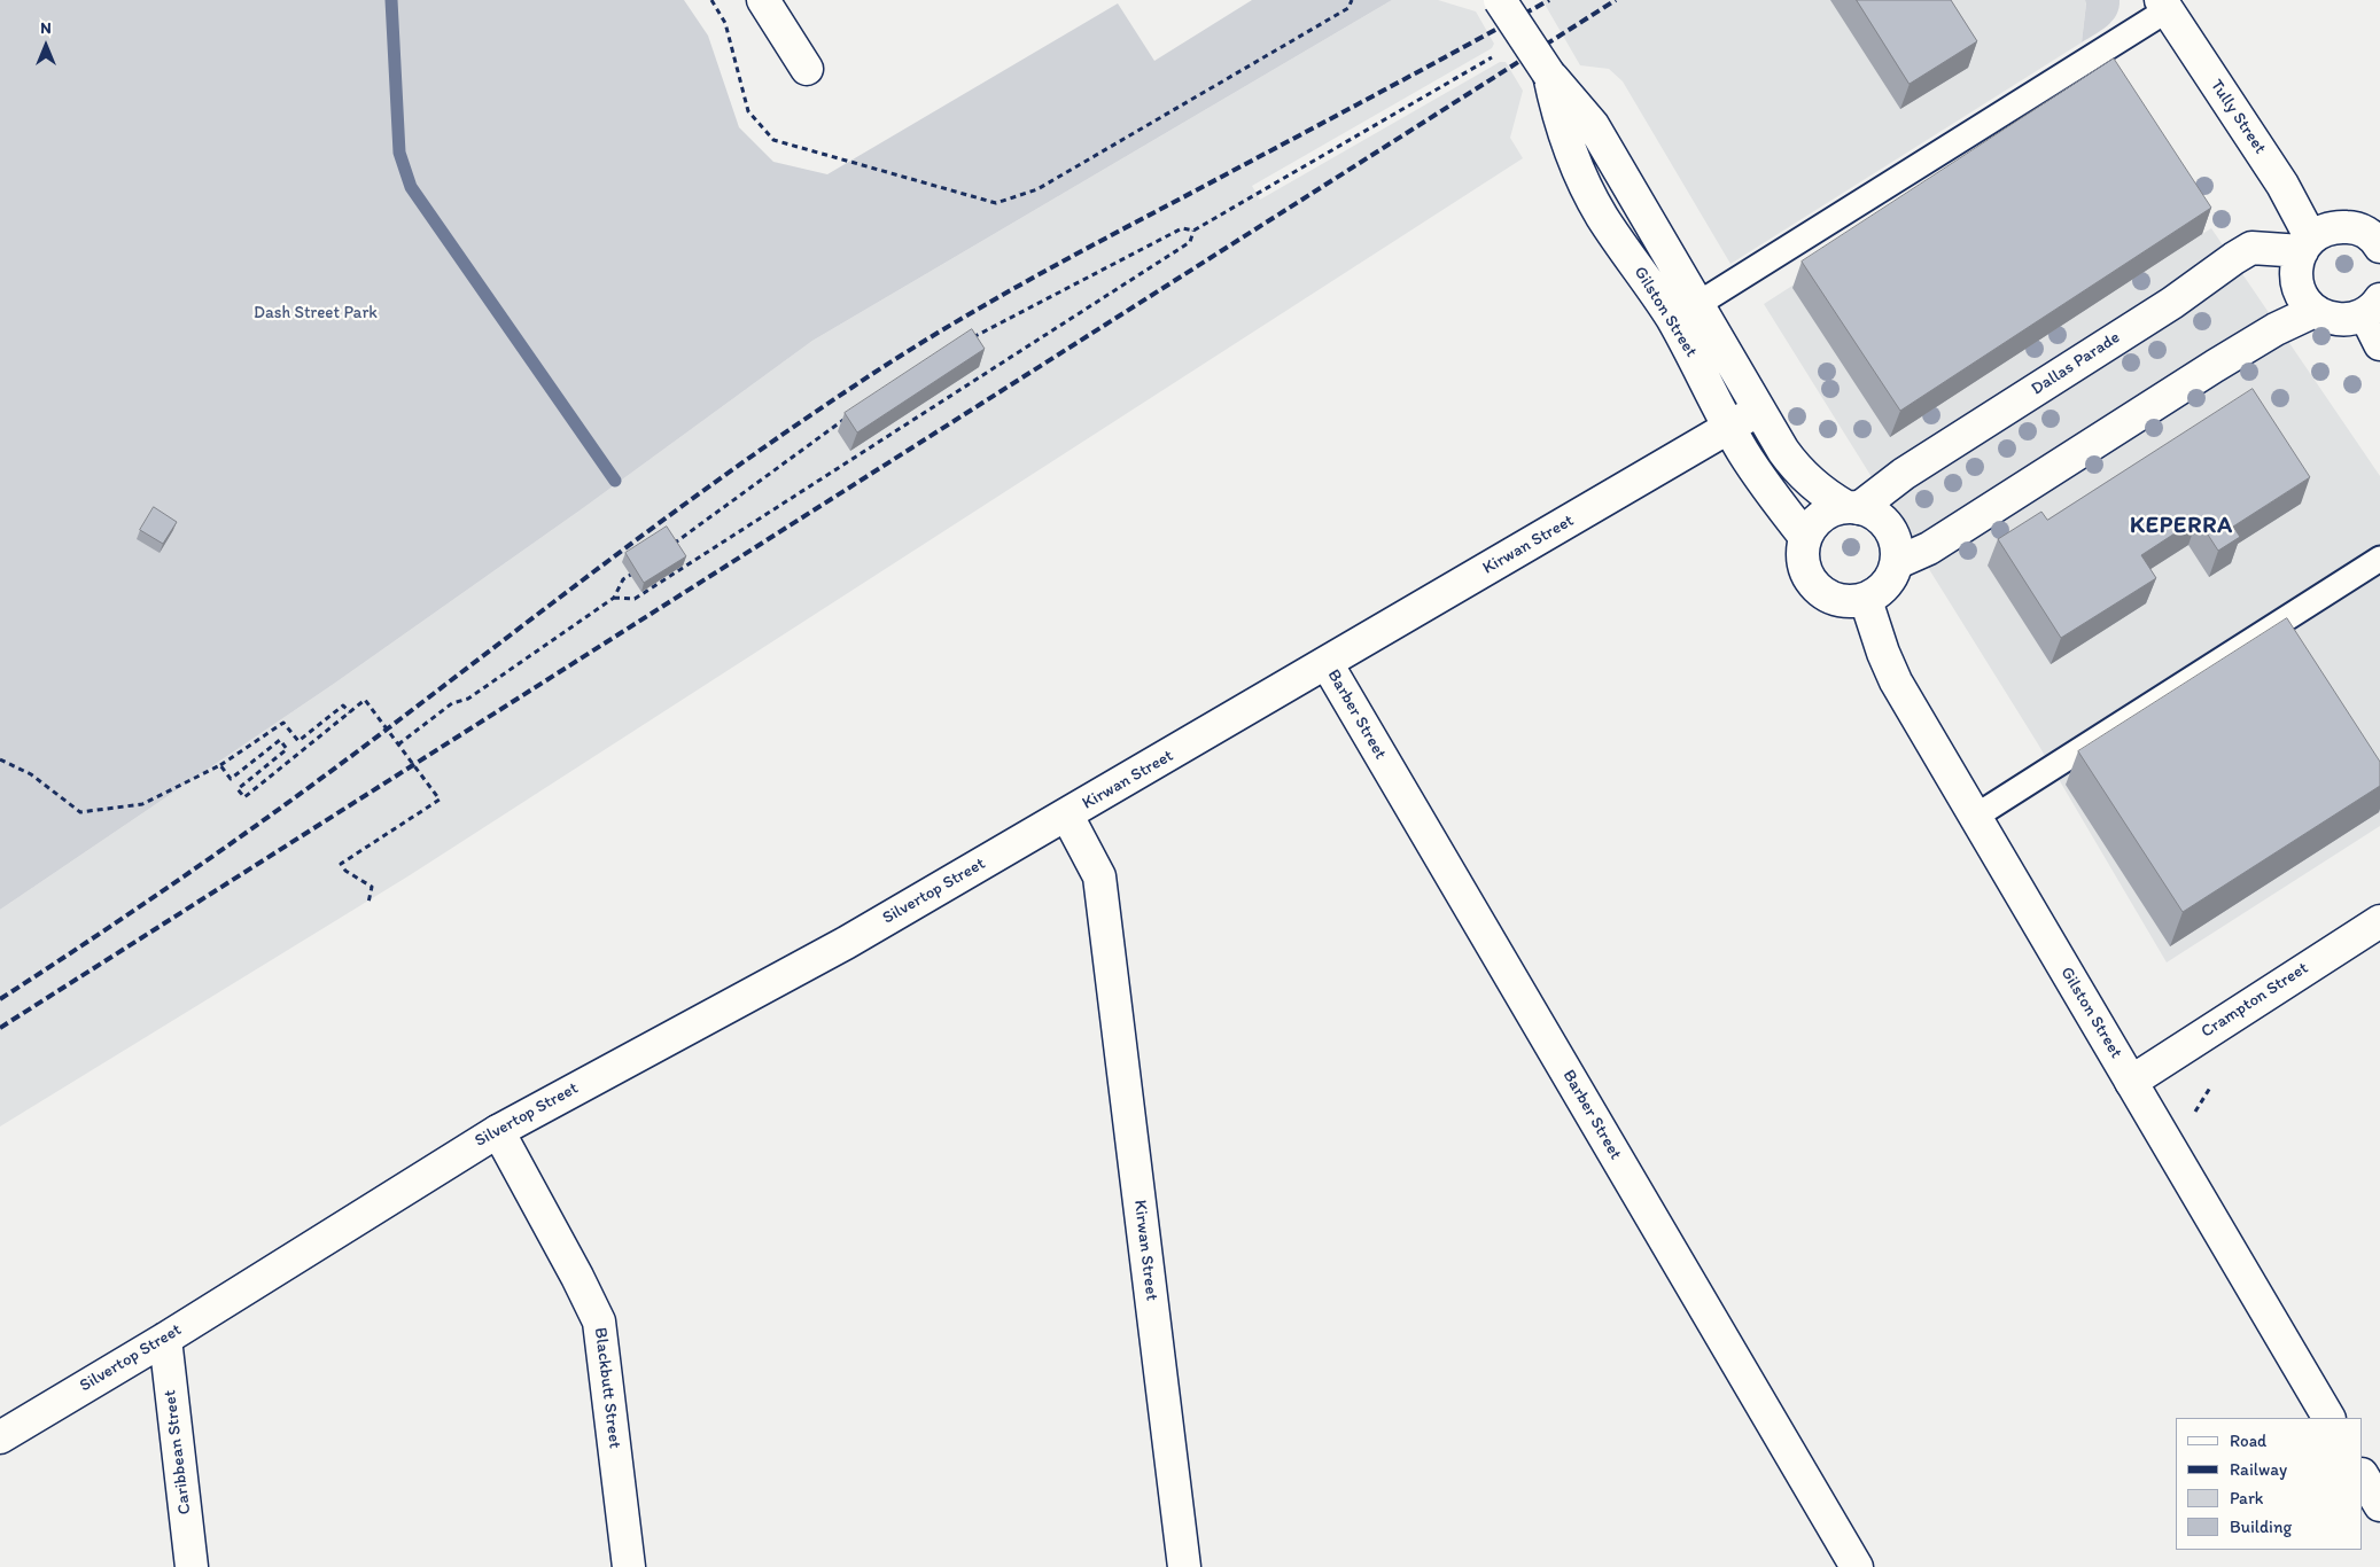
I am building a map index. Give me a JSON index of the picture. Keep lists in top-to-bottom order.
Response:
{
  "streets": {
    "street": [
      "Tully Street",
      "Gilston Street",
      "Dallas Parade",
      "Kirwan Street",
      "Barber Street",
      "Silvertop Street",
      "Crampton Street",
      "Blackbutt Street",
      "Caribbean Street"
    ]
  },
  "crossings": [
    ["Tully Street", "Dallas Parade"],
    ["Gilston Street", "Dallas Parade"],
    ["Gilston Street", "Kirwan Street"],
    ["Gilston Street", "Crampton Street"],
    ["Kirwan Street", "Barber Street"],
    ["Kirwan Street", "Silvertop Street"],
    ["Silvertop Street", "Blackbutt Street"],
    ["Silvertop Street", "Caribbean Street"]
  ],
  "districts": ["KEPERRA"],
  "parks": ["Dash Street Park"],
  "legend": [
    "Road",
    "Railway",
    "Park",
    "Building"
  ],
  "north": "top"
}
